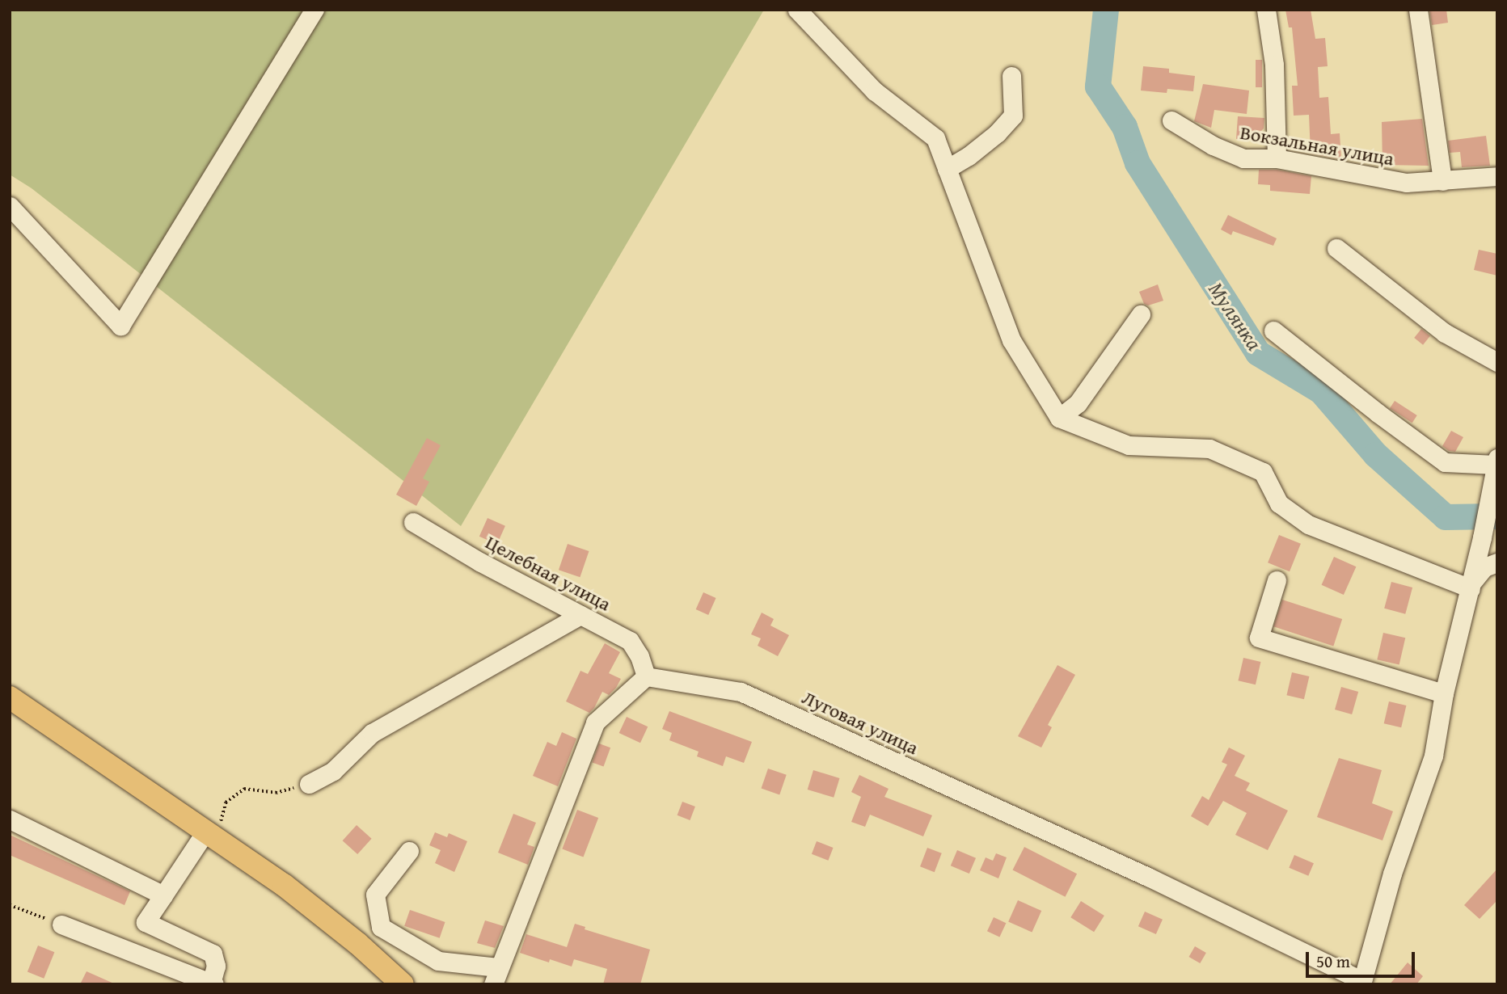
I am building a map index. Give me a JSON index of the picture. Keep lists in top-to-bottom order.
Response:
{
  "streets": {
    "street": ["Вокзальная улица", "Целебная улица", "Луговая улица"]
  },
  "crossings": [
    ["Целебная улица", "Луговая улица"]
  ],
  "water": ["Мулянка"],
  "scale_bar": "50 m"
}
